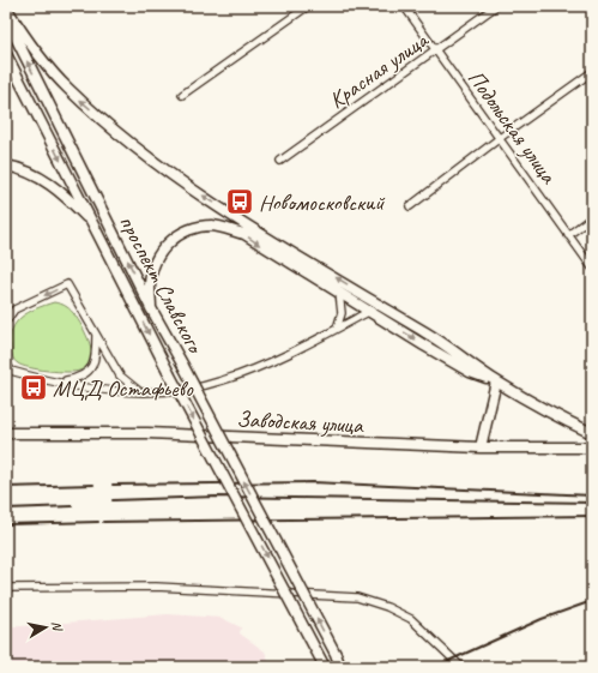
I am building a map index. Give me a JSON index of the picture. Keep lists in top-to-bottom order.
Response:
{
  "streets": {
    "street": [
      "Красная улица",
      "Подольская улица",
      "проспект Славского",
      "Заводская улица"
    ]
  },
  "crossings": [
    ["Красная улица", "Подольская улица"]
  ],
  "places": {
    "bus stop": ["Новомосковский", "МЦД Остафьево"]
  },
  "north": "right"
}
